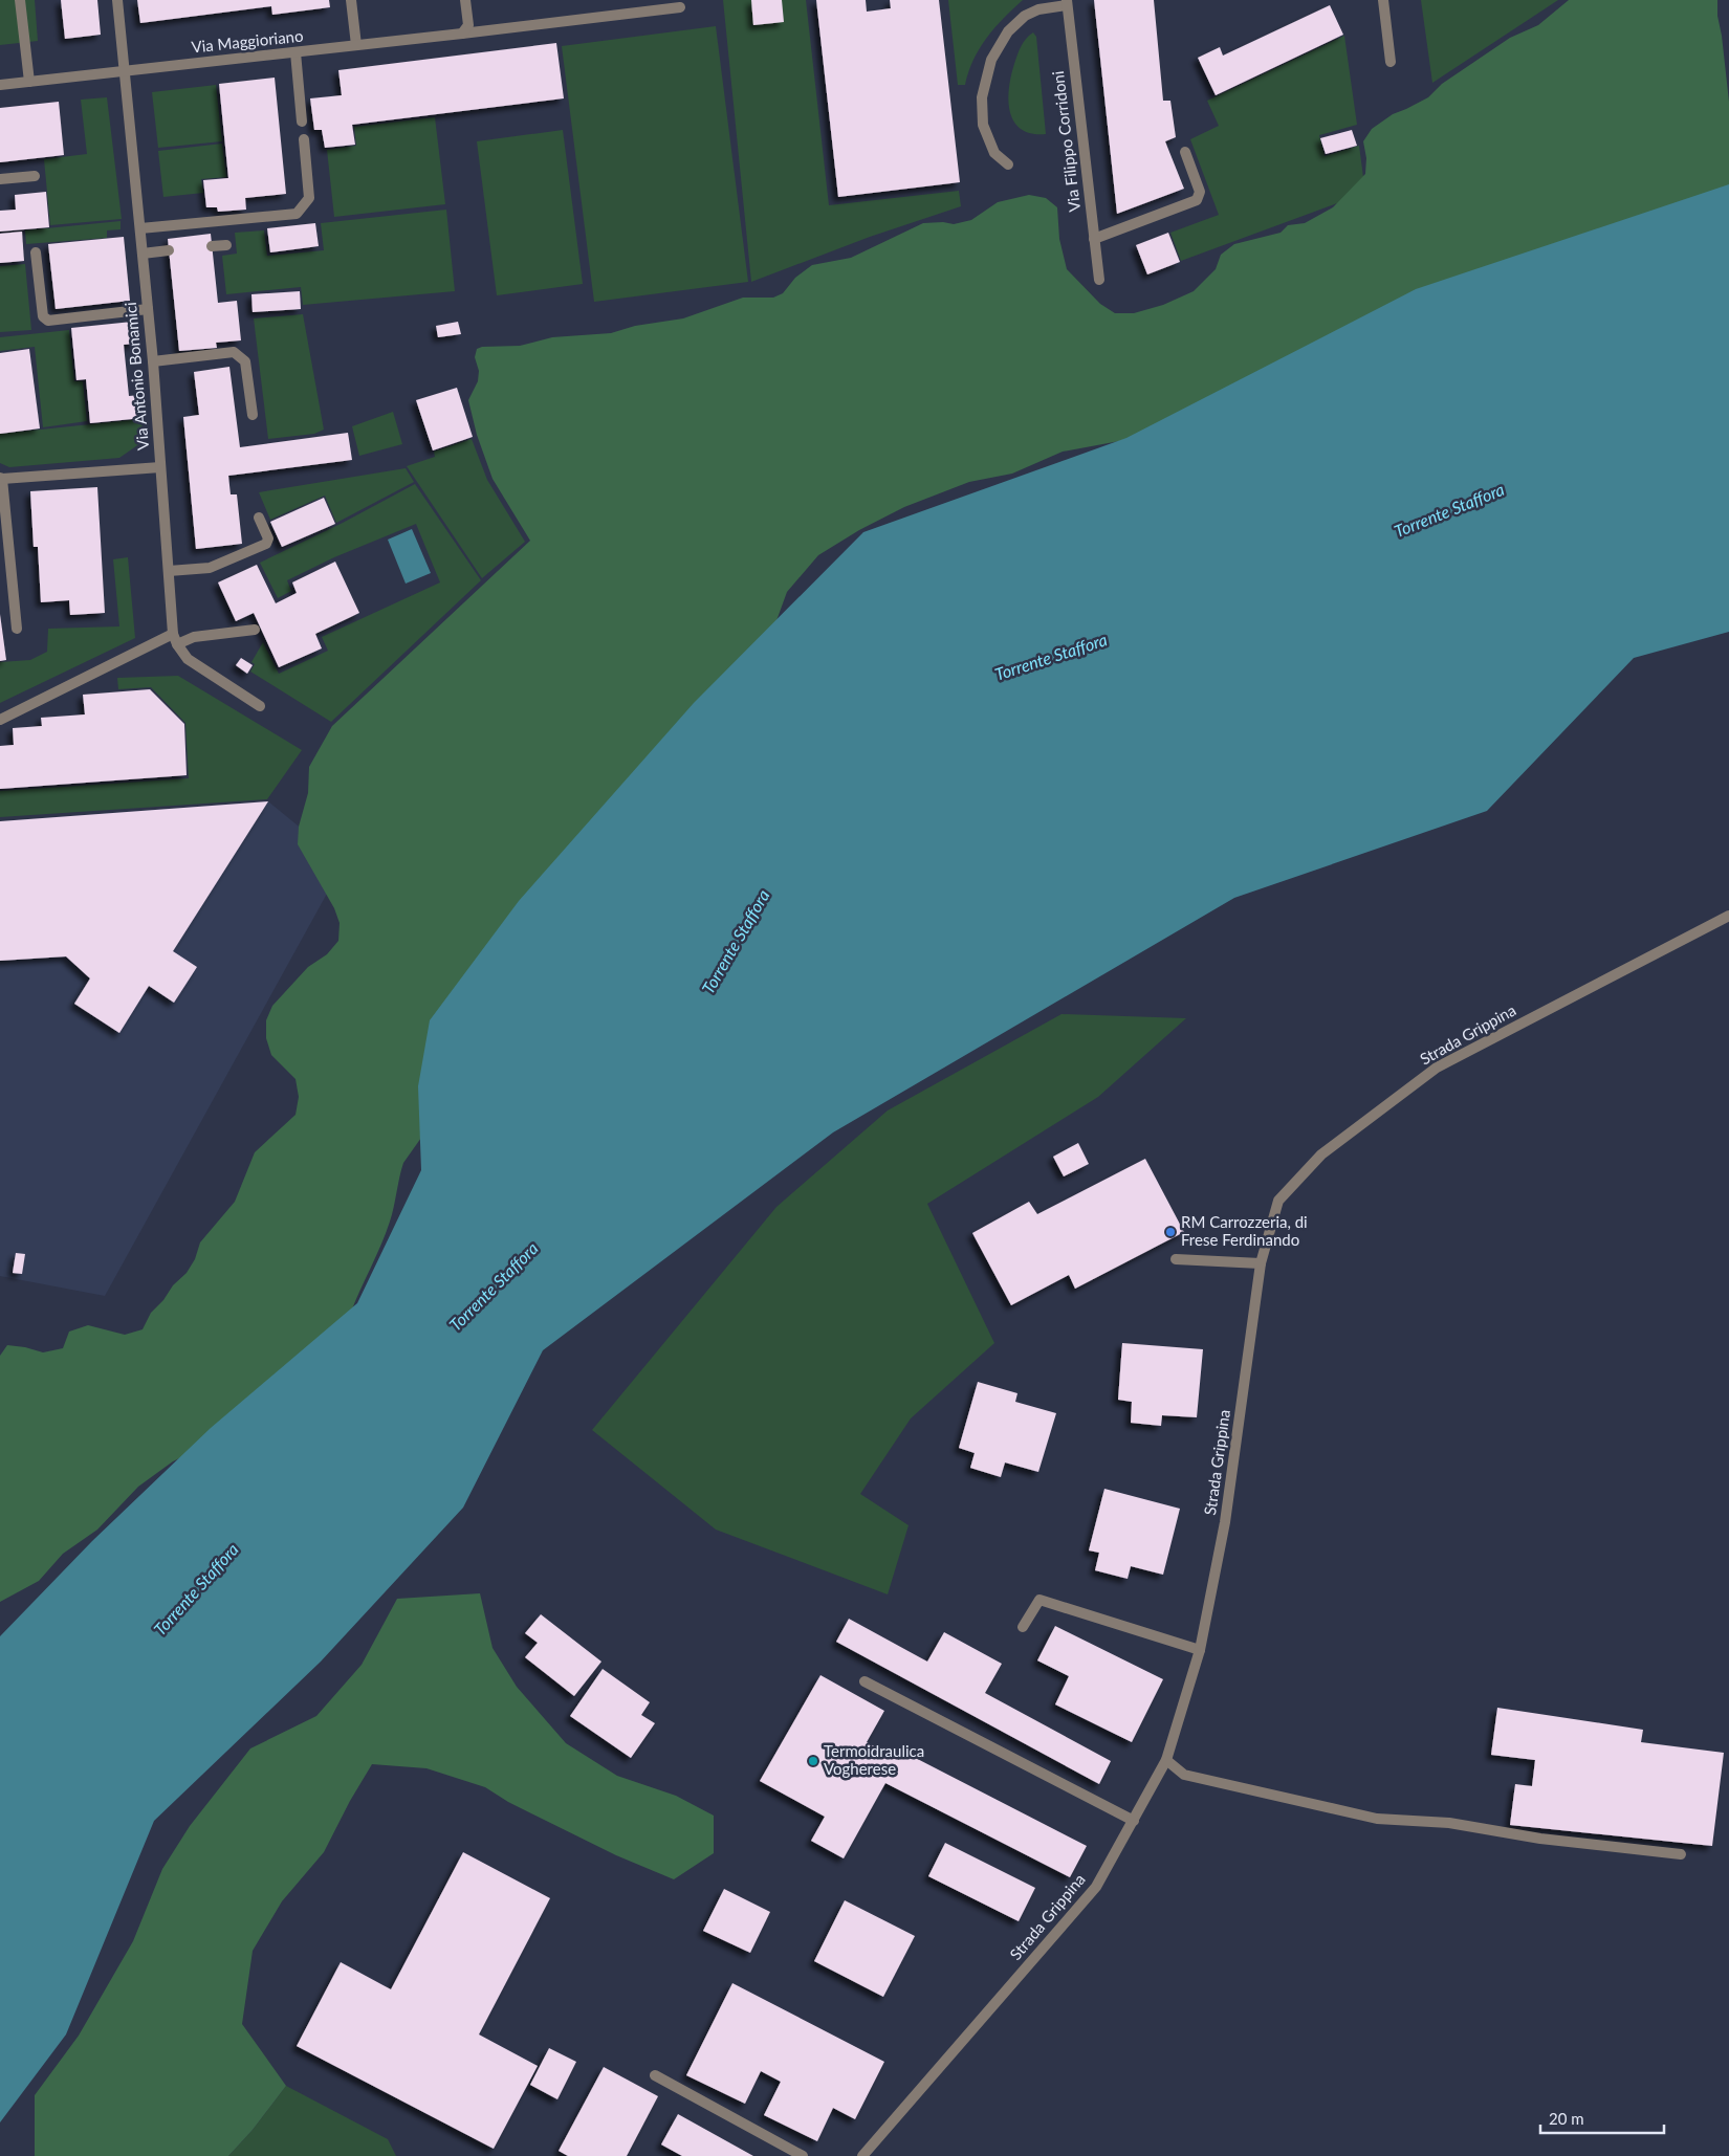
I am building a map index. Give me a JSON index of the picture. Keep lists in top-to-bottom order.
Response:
{
  "streets": {
    "street": [
      "Via Maggioriano",
      "Via Filippo Corridoni",
      "Via Antonio Bonamici",
      "Strada Grippina"
    ]
  },
  "crossings": [
    ["Via Maggioriano", "Via Antonio Bonamici"]
  ],
  "water": ["Torrente Staffora"],
  "places": ["RM Carrozzeria, di Frese Ferdinando", "Termoidraulica Vogherese"],
  "scale_bar": "20 m"
}
